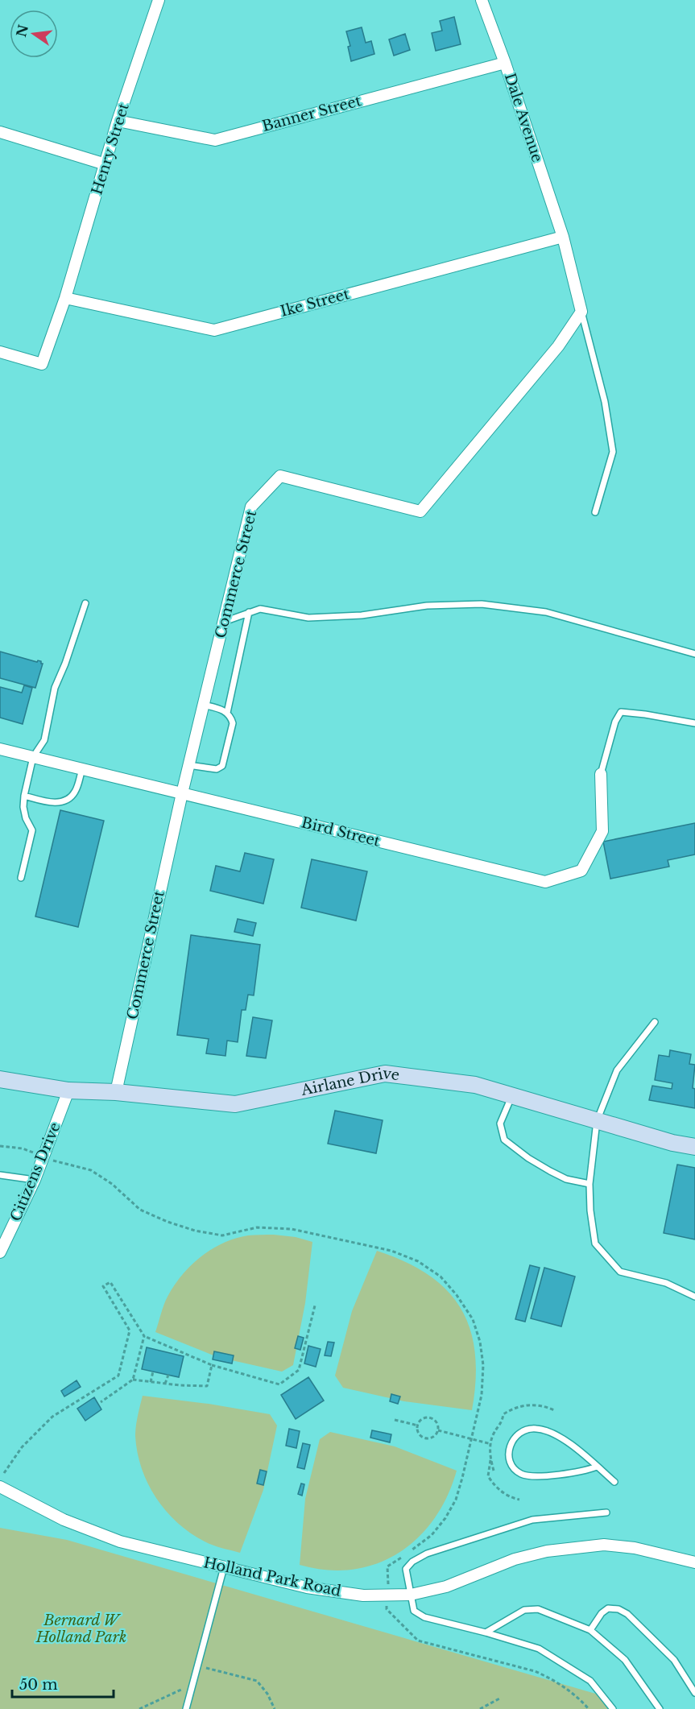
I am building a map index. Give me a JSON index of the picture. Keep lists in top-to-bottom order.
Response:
{
  "streets": {
    "street": [
      "Banner Street",
      "Dale Avenue",
      "Henry Street",
      "Ike Street",
      "Commerce Street",
      "Bird Street",
      "Airlane Drive",
      "Citizens Drive",
      "Holland Park Road"
    ]
  },
  "crossings": [
    ["Banner Street", "Dale Avenue"],
    ["Banner Street", "Henry Street"],
    ["Dale Avenue", "Ike Street"],
    ["Henry Street", "Ike Street"],
    ["Commerce Street", "Bird Street"],
    ["Commerce Street", "Airlane Drive"],
    ["Airlane Drive", "Citizens Drive"]
  ],
  "parks": ["Bernard W Holland Park"],
  "scale_bar": "50 m",
  "north": "left"
}
